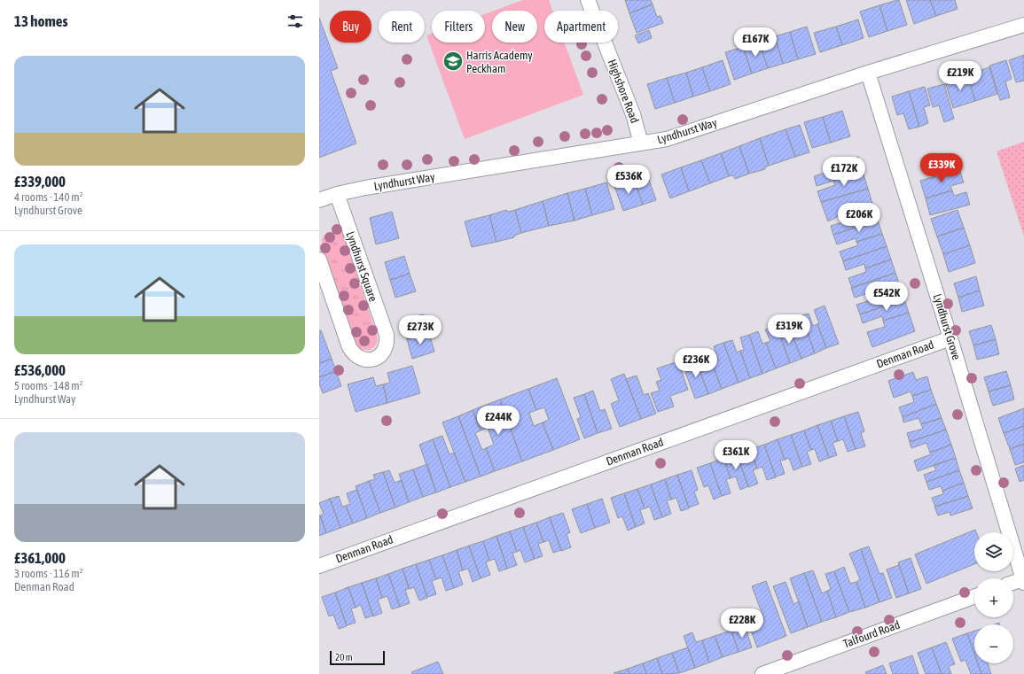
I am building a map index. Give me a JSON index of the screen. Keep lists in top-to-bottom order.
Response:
{
  "streets": {
    "street": [
      "Highshore Road",
      "Lyndhurst Way",
      "Lyndhurst Square",
      "Lyndhurst Grove",
      "Denman Road",
      "Talfourd Road"
    ]
  },
  "crossings": [
    ["Highshore Road", "Lyndhurst Way"],
    ["Lyndhurst Way", "Lyndhurst Square"],
    ["Lyndhurst Way", "Lyndhurst Grove"],
    ["Lyndhurst Grove", "Denman Road"]
  ],
  "places": {
    "school or university": ["Harris Academy Peckham"]
  },
  "scale_bar": "20 m",
  "page": {
    "heading": "13 homes",
    "chip": [
      "Buy",
      "Rent",
      "Filters",
      "New",
      "Apartment"
    ],
    "price": [
      "£167K",
      "£219K",
      "£339K",
      "£172K",
      "£536K",
      "£206K",
      "£542K",
      "£319K",
      "£273K",
      "£236K",
      "£244K",
      "£361K",
      "£228K"
    ],
    "list": [
      {
        "name": "£339,000",
        "note": "4 rooms · 140 m² · Lyndhurst Grove"
      },
      {
        "name": "£536,000",
        "note": "5 rooms · 148 m² · Lyndhurst Way"
      },
      {
        "name": "£361,000",
        "note": "3 rooms · 116 m² · Denman Road"
      }
    ],
    "map_buttons": ["+", "−"],
    "scale": "20 m"
  }
}
